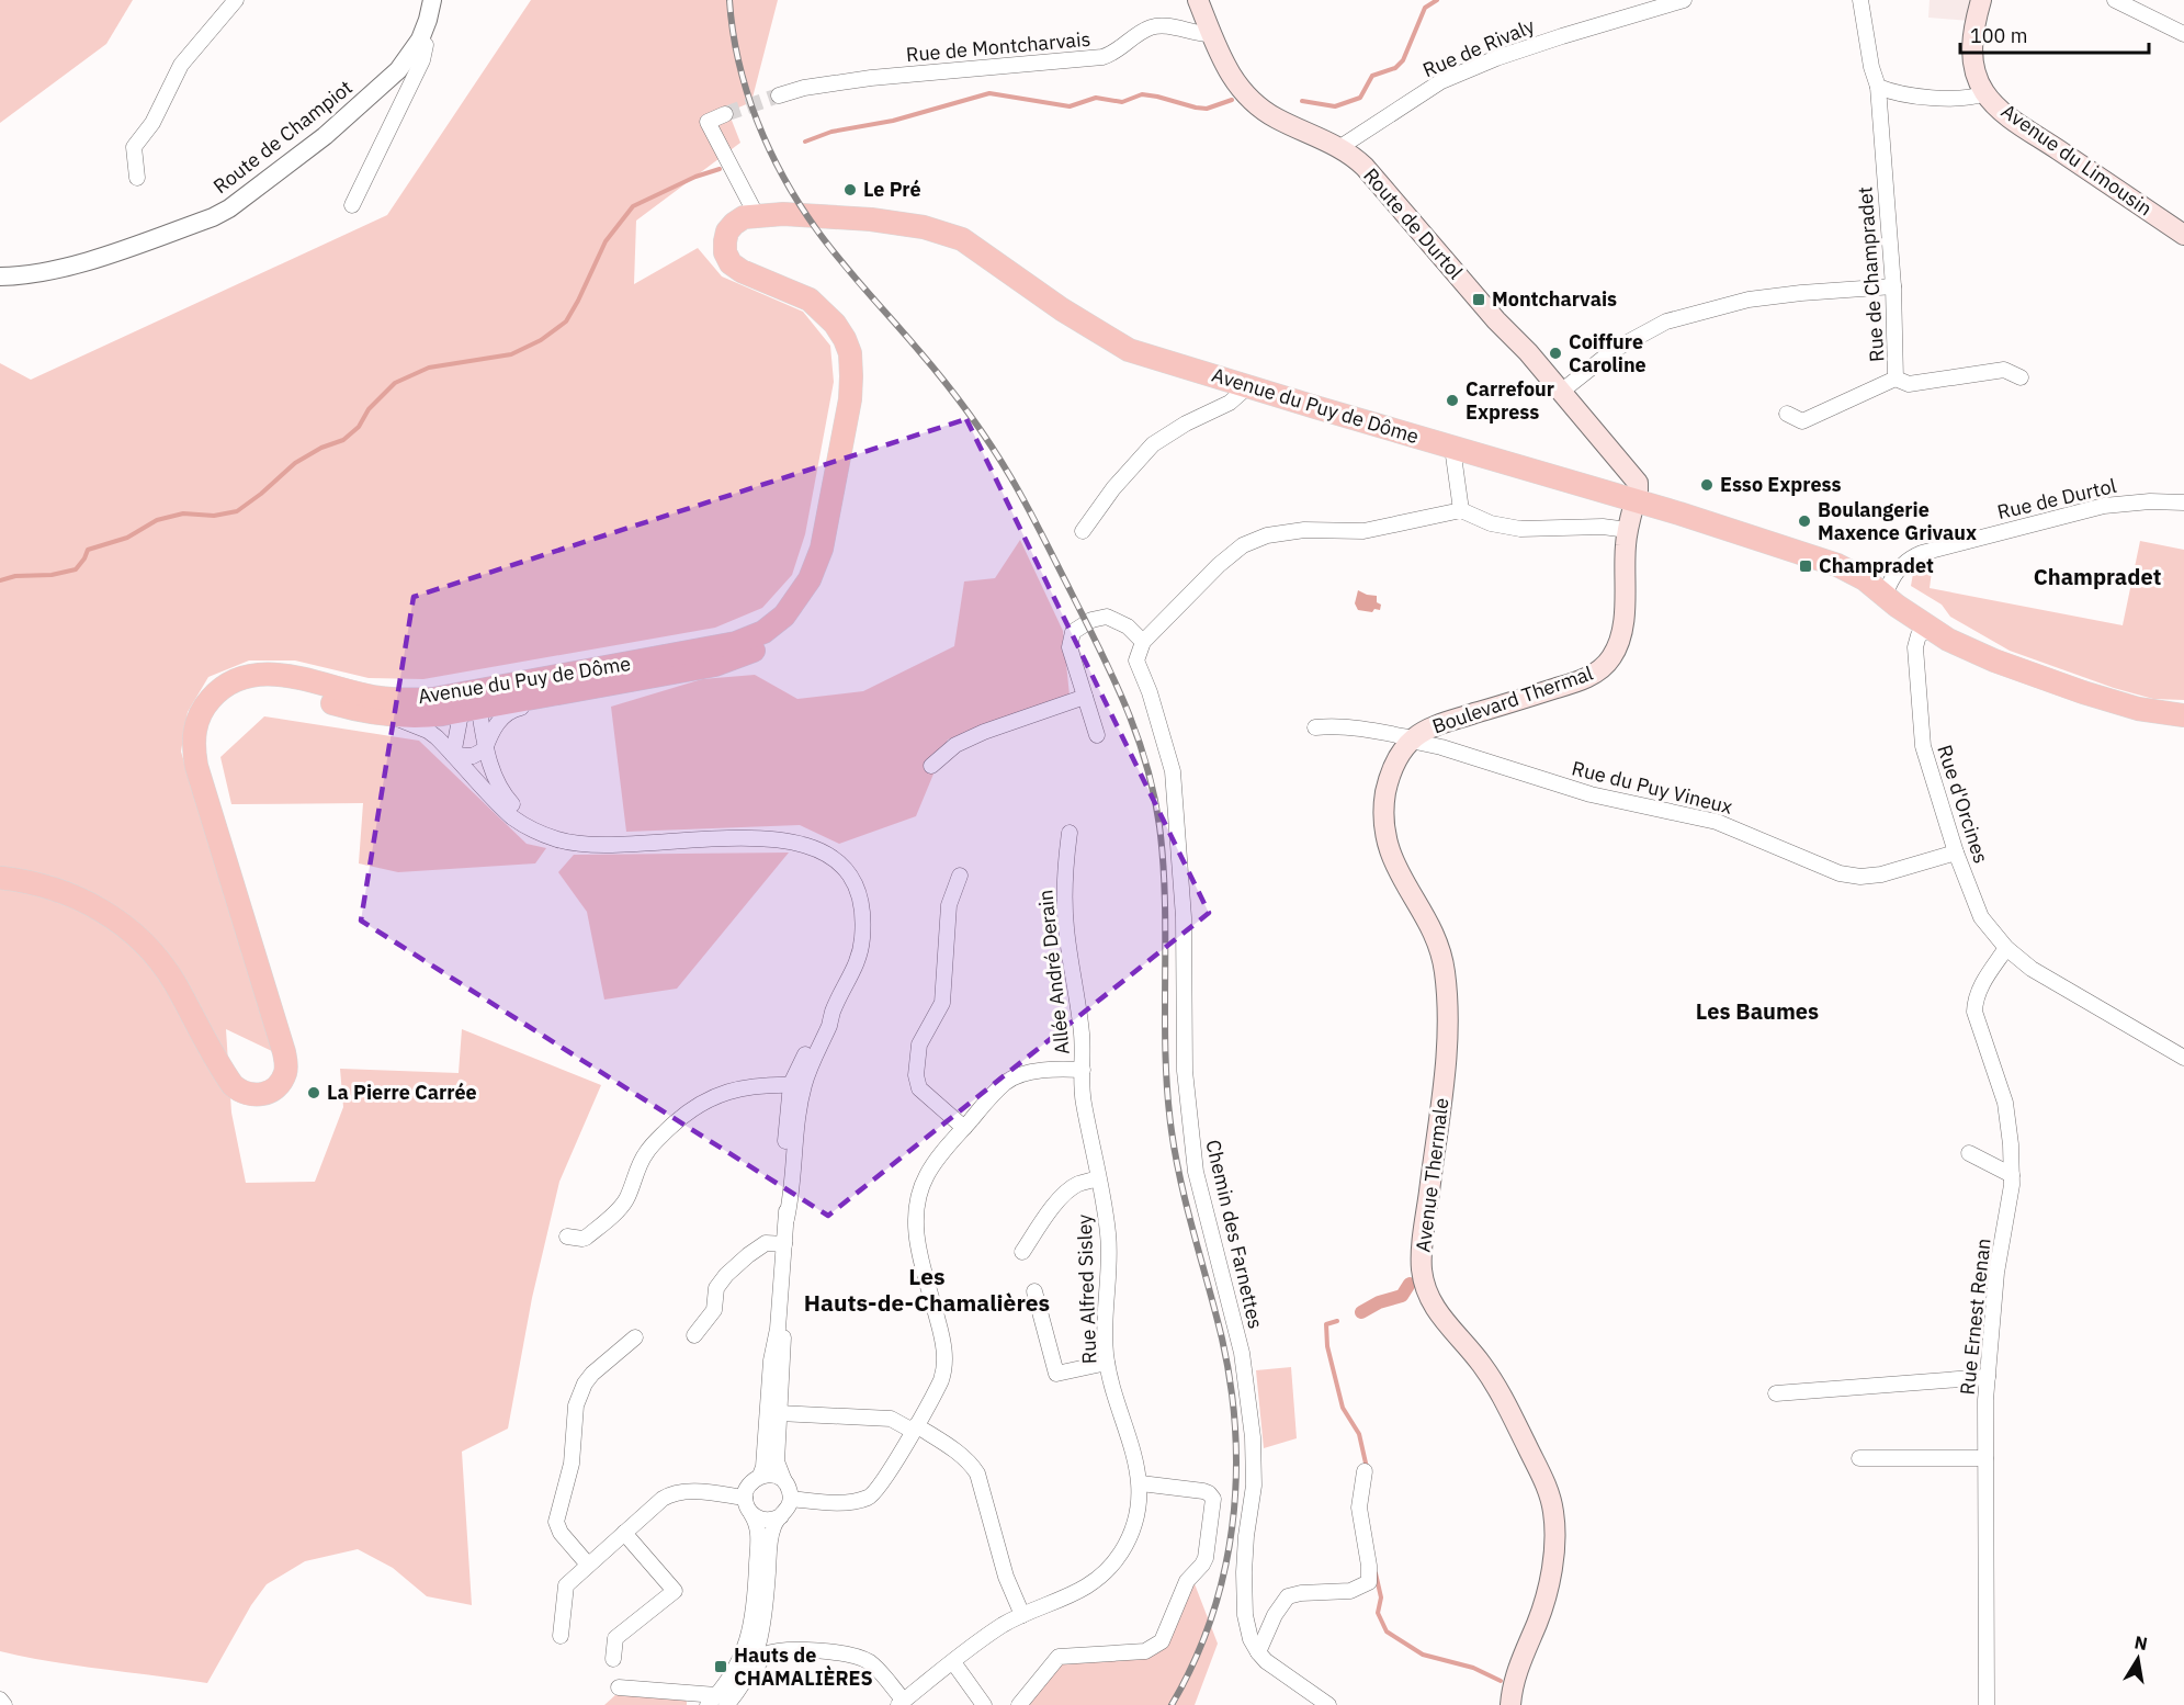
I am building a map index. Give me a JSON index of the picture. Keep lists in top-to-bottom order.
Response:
{
  "streets": {
    "main road": [
      "Avenue du Limousin",
      "Route de Durtol",
      "Avenue du Puy de Dôme",
      "Boulevard Thermal",
      "Avenue Thermale"
    ],
    "street": [
      "Rue de Montcharvais",
      "Rue de Rivaly",
      "Route de Champiot",
      "Rue de Champradet",
      "Rue de Durtol",
      "Rue du Puy Vineux",
      "Rue d'Orcines",
      "Allée André Derain",
      "Chemin des Farnettes",
      "Rue Alfred Sisley",
      "Rue Ernest Renan"
    ]
  },
  "crossings": [
    ["Rue de Montcharvais", "Route de Durtol"],
    ["Rue de Rivaly", "Route de Durtol"],
    ["Route de Durtol", "Avenue du Puy de Dôme"],
    ["Route de Durtol", "Boulevard Thermal"],
    ["Avenue du Puy de Dôme", "Rue de Durtol"],
    ["Avenue du Puy de Dôme", "Boulevard Thermal"],
    ["Avenue du Puy de Dôme", "Rue d'Orcines"],
    ["Boulevard Thermal", "Rue du Puy Vineux"],
    ["Boulevard Thermal", "Avenue Thermale"],
    ["Rue du Puy Vineux", "Rue d'Orcines"],
    ["Rue du Puy Vineux", "Avenue Thermale"],
    ["Rue d'Orcines", "Rue Ernest Renan"],
    ["Allée André Derain", "Rue Alfred Sisley"]
  ],
  "districts": ["Champradet", "Les Baumes", "Les Hauts-de-Chamalières"],
  "places": {
    "other": [
      "Le Pré",
      "Coiffure Caroline",
      "Carrefour Express",
      "Esso Express",
      "Boulangerie Maxence Grivaux",
      "La Pierre Carrée"
    ],
    "transit": ["Montcharvais", "Champradet", "Hauts de CHAMALIÈRES"]
  },
  "scale_bar": "100 m",
  "north": "top"
}
